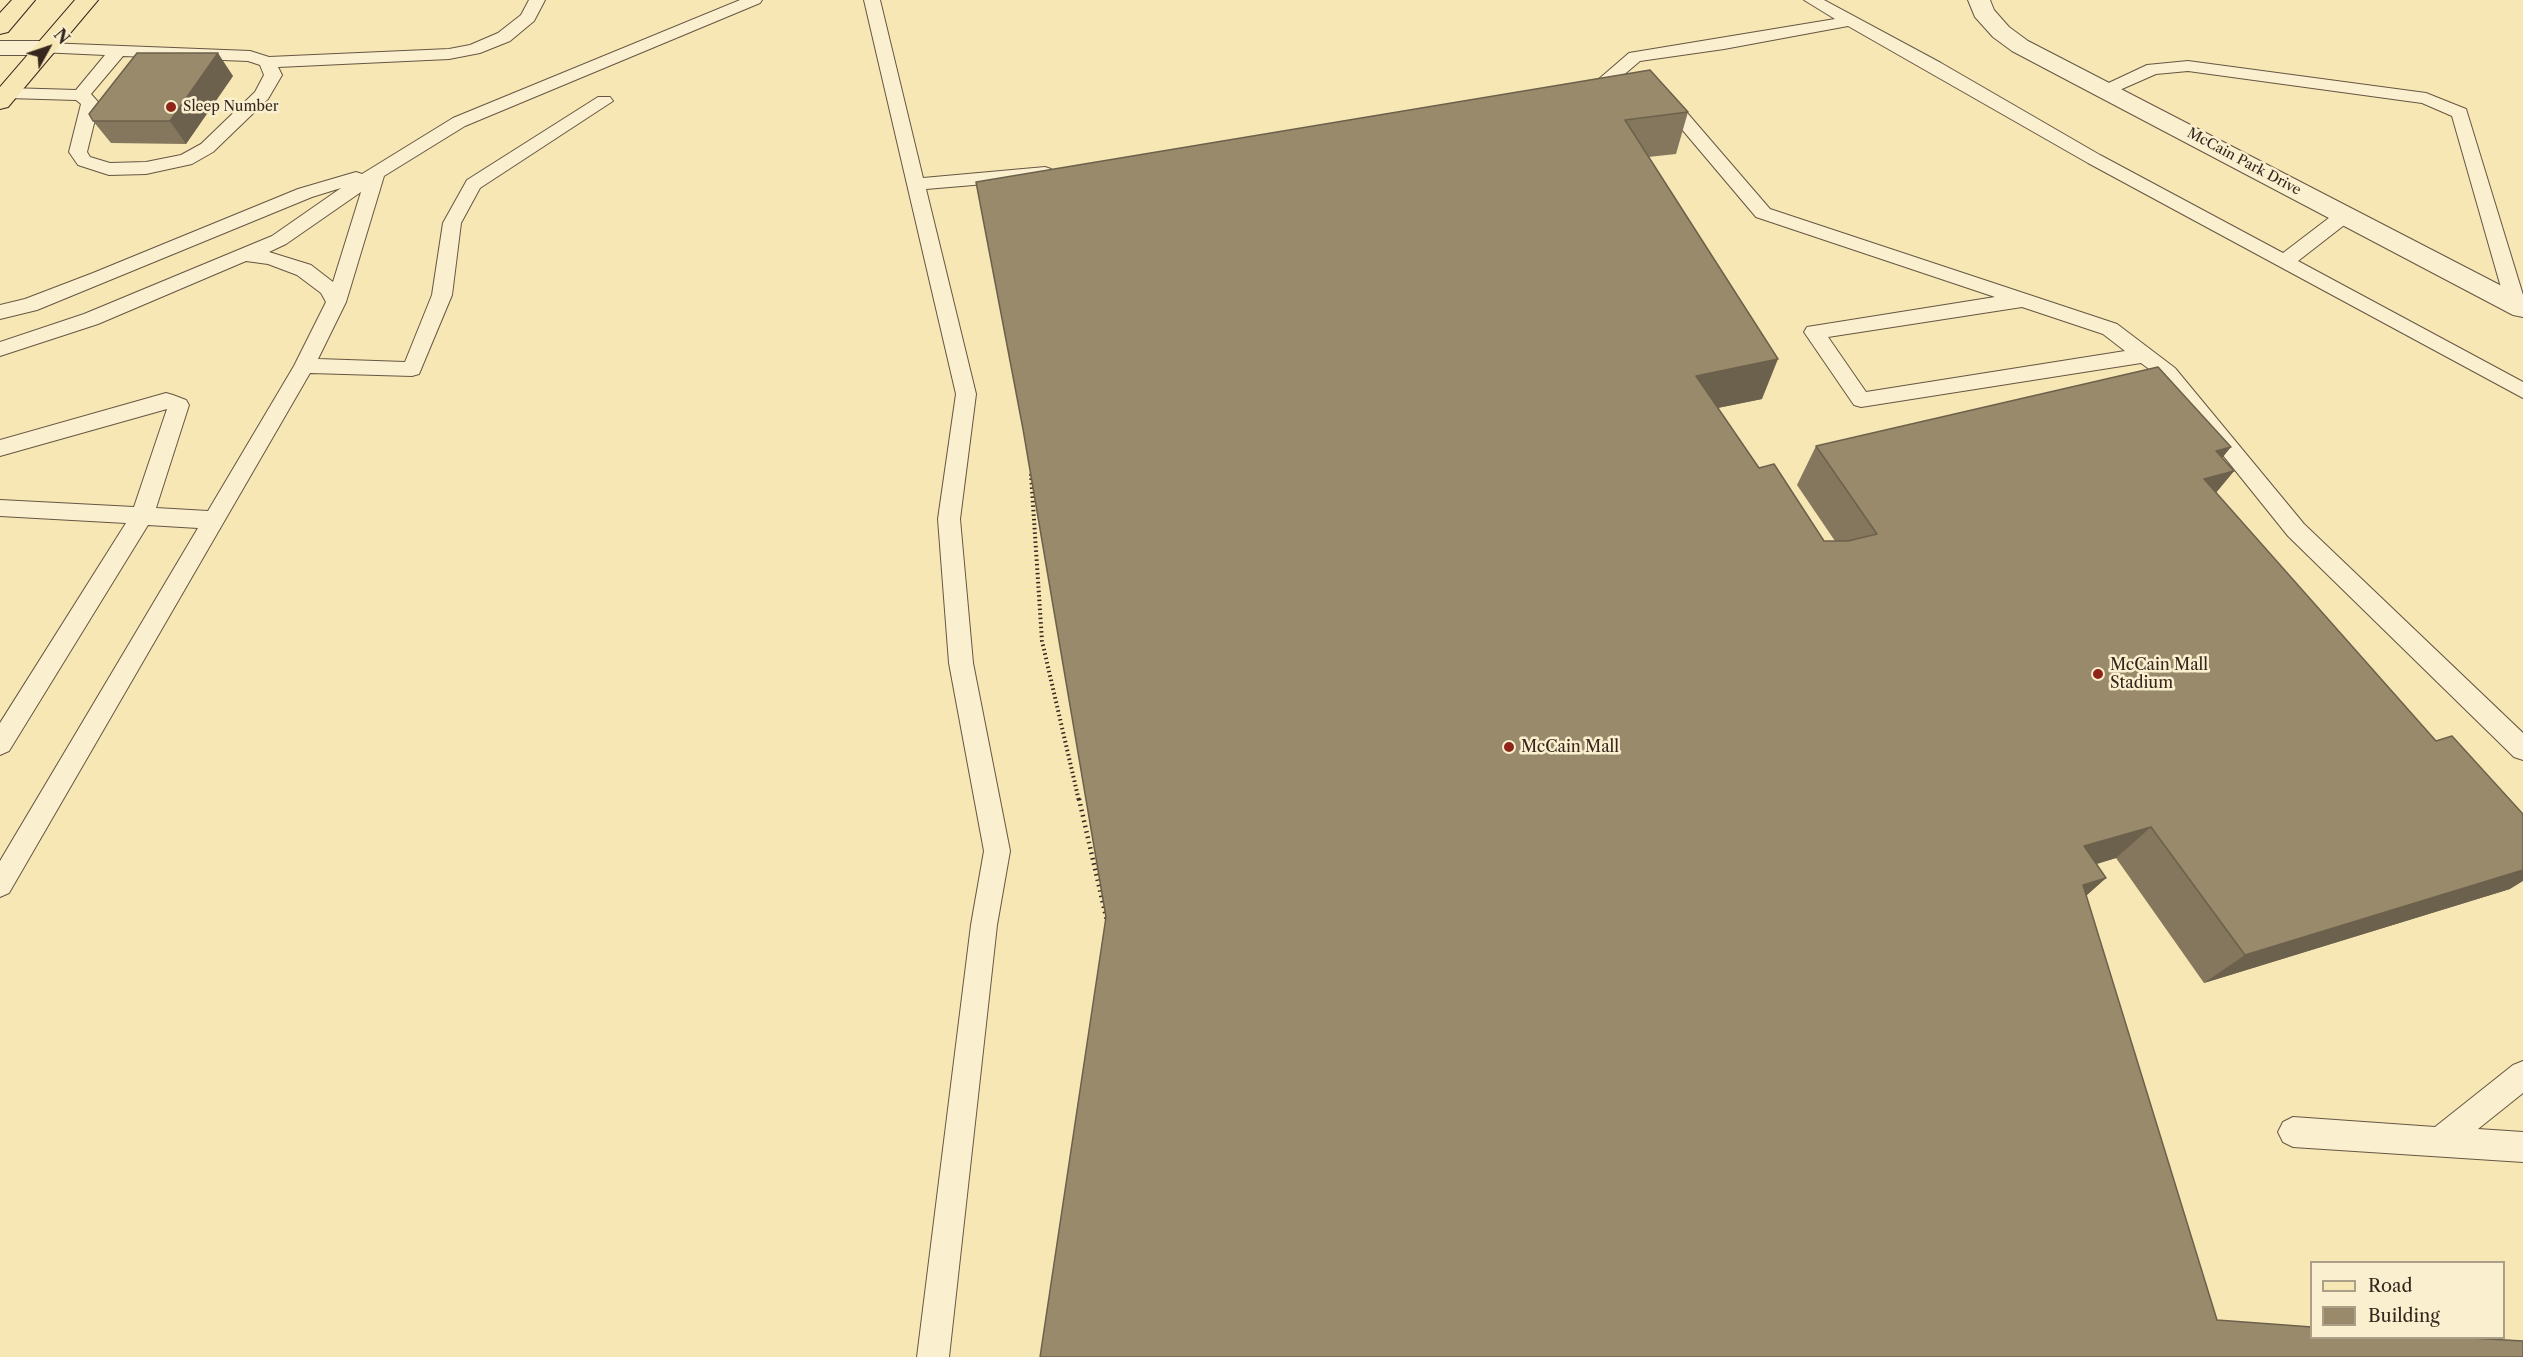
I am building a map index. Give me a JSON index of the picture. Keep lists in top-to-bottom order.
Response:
{
  "streets": {
    "street": ["McCain Park Drive"]
  },
  "places": ["Sleep Number", "McCain Mall Stadium", "McCain Mall"],
  "legend": ["Road", "Building"],
  "north": "top right"
}
